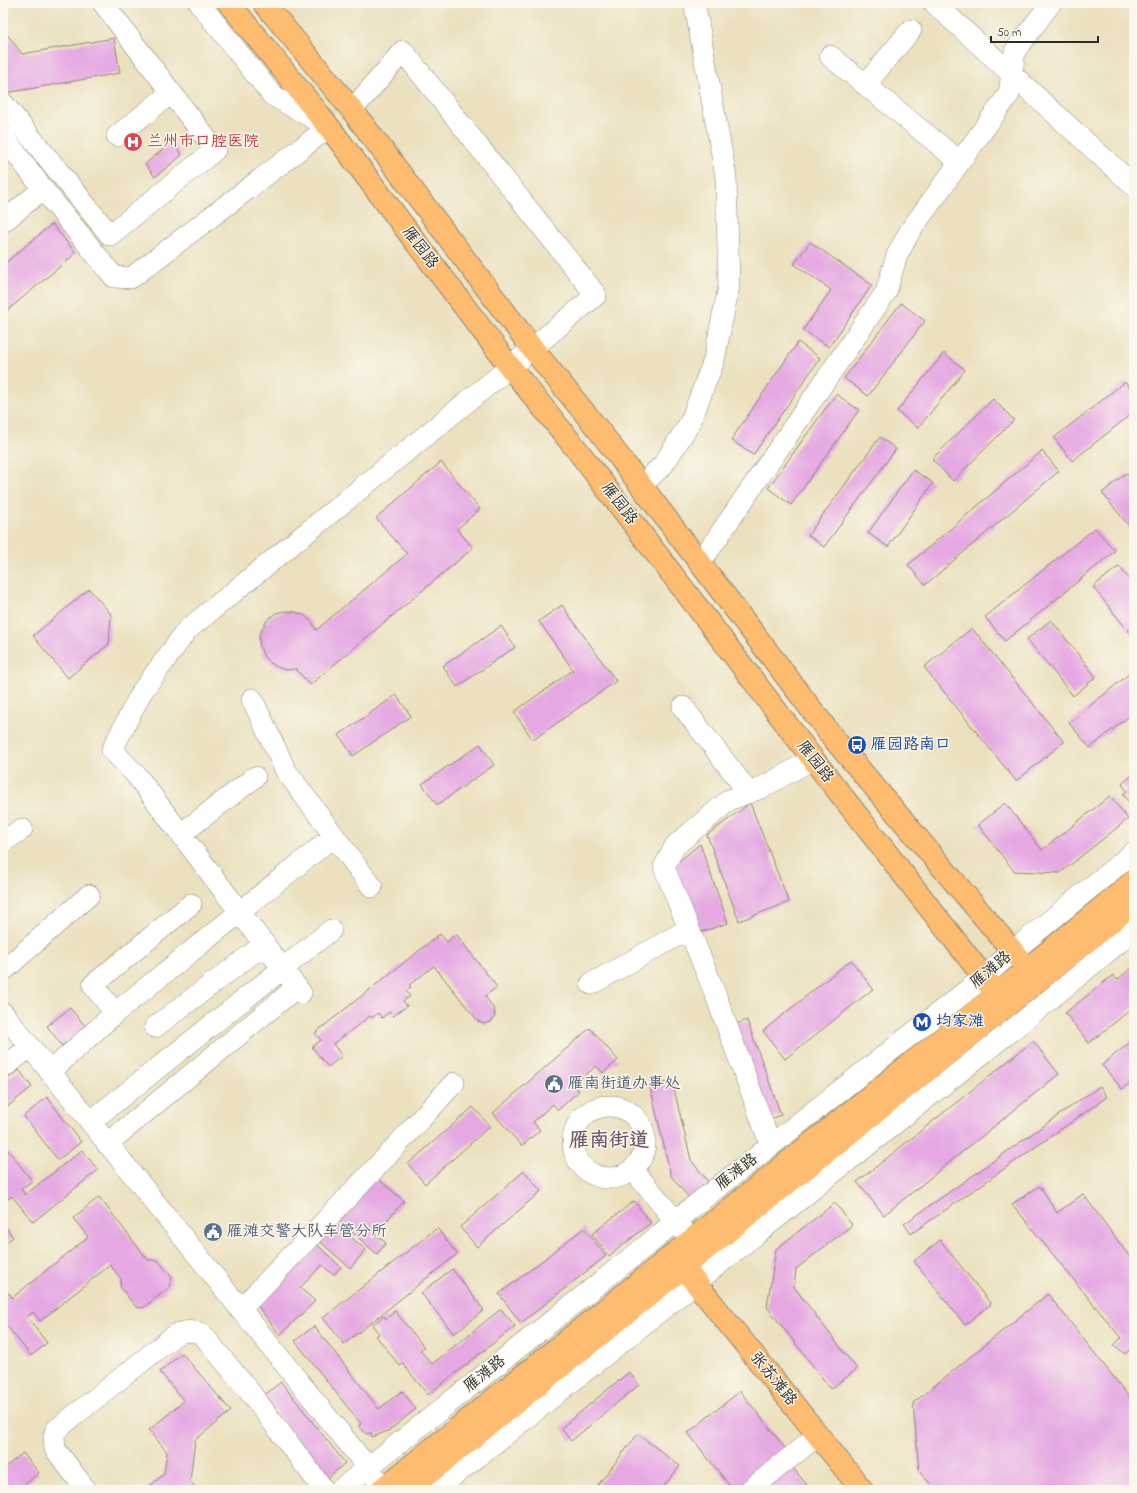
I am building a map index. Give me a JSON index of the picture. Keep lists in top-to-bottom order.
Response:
{
  "streets": {
    "main road": ["雁园路", "雁滩路", "张苏滩路"]
  },
  "crossings": [
    ["雁园路", "雁滩路"],
    ["雁滩路", "张苏滩路"]
  ],
  "districts": ["雁南街道"],
  "places": {
    "hospital": ["兰州市口腔医院"],
    "bus stop": ["雁园路南口"],
    "metro station": ["均家滩"],
    "public building": ["雁南街道办事处", "雁滩交警大队车管分所"]
  },
  "scale_bar": "50 m"
}
